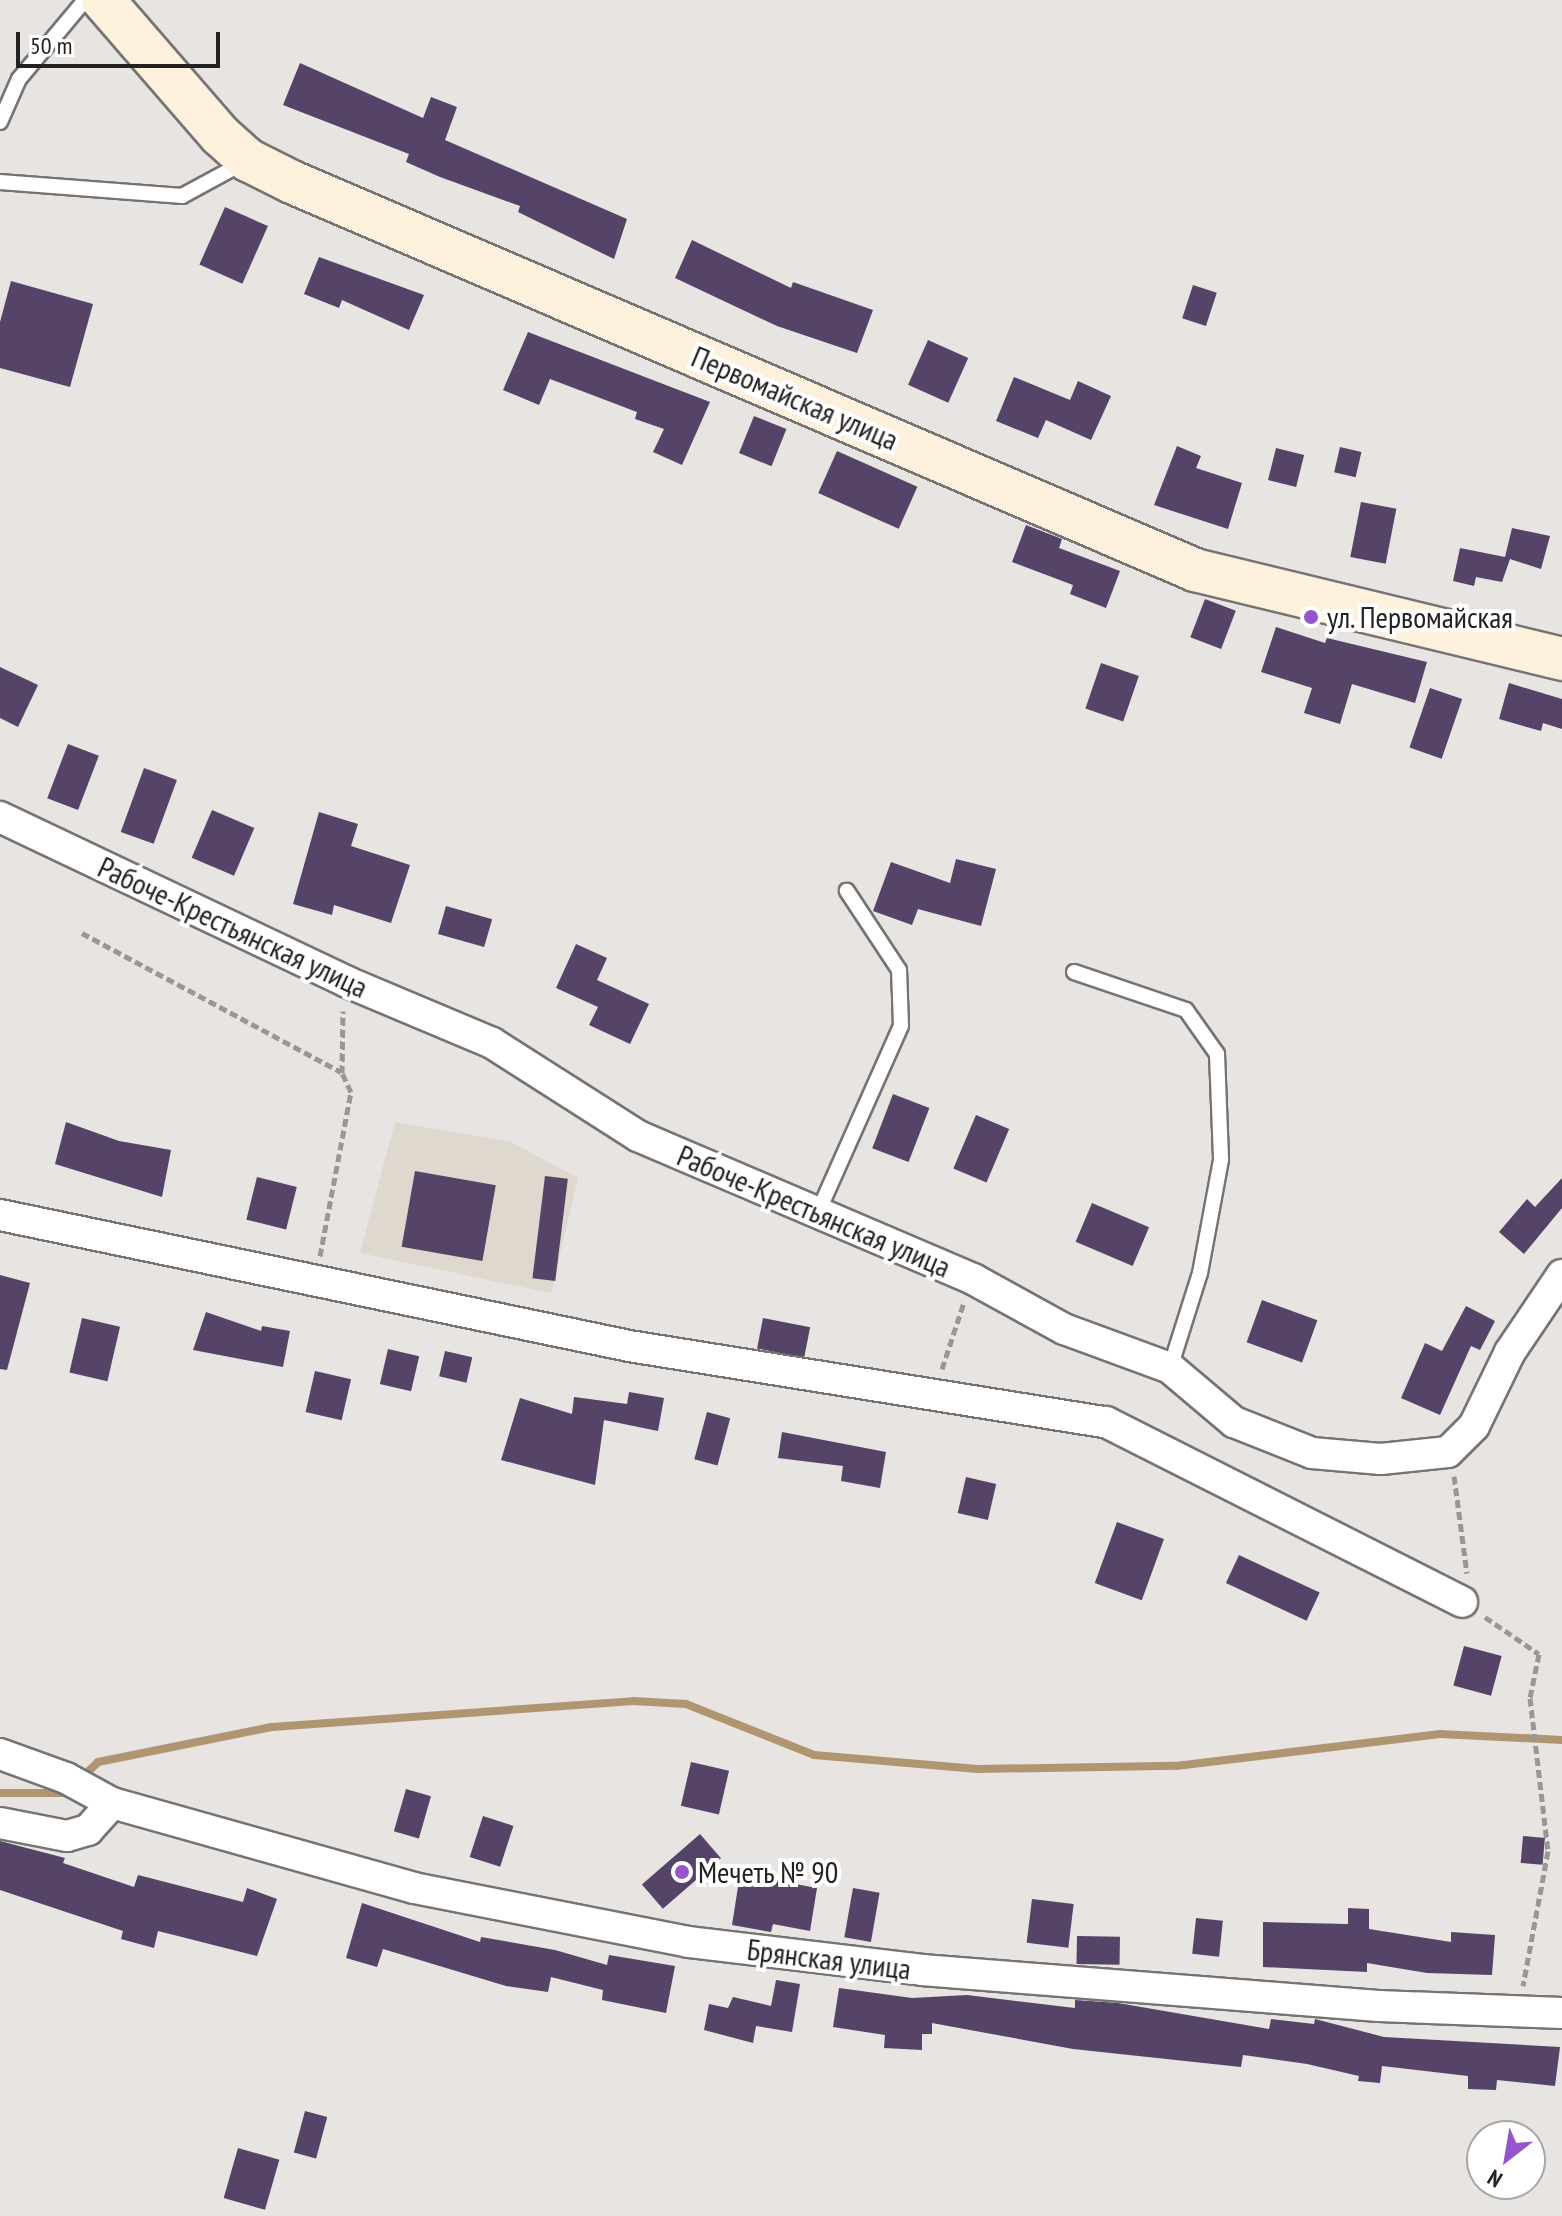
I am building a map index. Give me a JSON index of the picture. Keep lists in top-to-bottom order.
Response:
{
  "streets": {
    "street": ["Первомайская улица", "Рабоче-Крестьянская улица", "Брянская улица"]
  },
  "places": ["ул. Первомайская", "Мечеть № 90"],
  "scale_bar": "50 m",
  "north": "bottom left"
}
